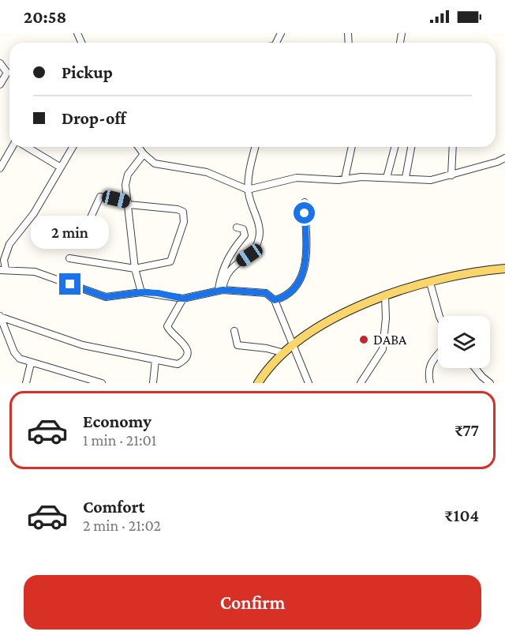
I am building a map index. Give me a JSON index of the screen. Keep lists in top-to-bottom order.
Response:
{
  "places": ["DABA"],
  "page": {
    "status": "20:58",
    "banner": ["Pickup", "Drop-off"],
    "bubble": "2 min",
    "list": [
      {
        "name": "Economy",
        "note": "1 min · 21:01",
        "value": "₹77"
      },
      {
        "name": "Comfort",
        "note": "2 min · 21:02",
        "value": "₹104"
      }
    ],
    "buttons": "Confirm"
  }
}
